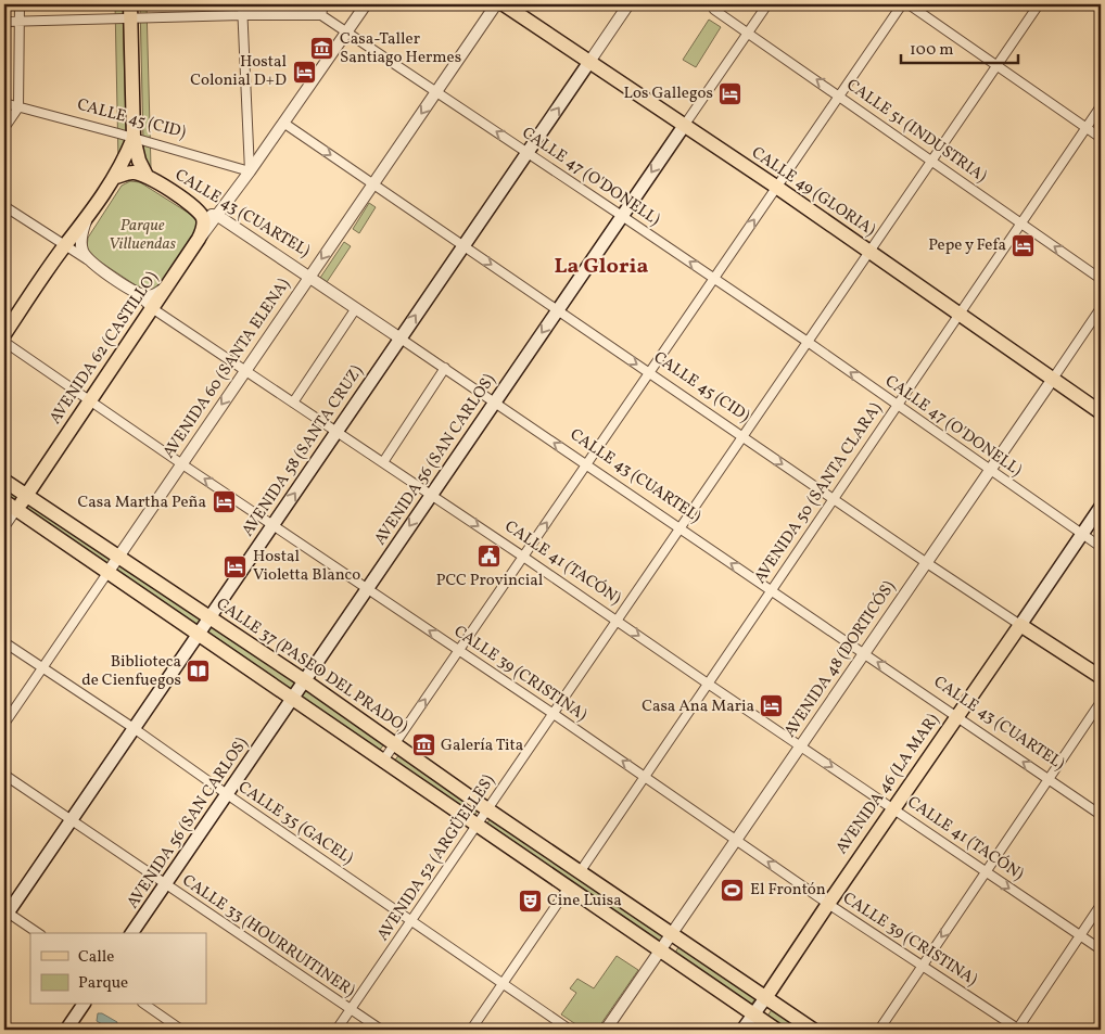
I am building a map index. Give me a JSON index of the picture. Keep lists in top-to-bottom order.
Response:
{
  "streets": {
    "main road": [
      "CALLE 45 (CID)",
      "CALLE 49 (GLORIA)",
      "CALLE 43 (CUARTEL)",
      "AVENIDA 62 (CASTILLO)",
      "AVENIDA 58 (SANTA CRUZ)",
      "AVENIDA 56 (SAN CARLOS)",
      "CALLE 37 (PASEO DEL PRADO)",
      "AVENIDA 46 (LA MAR)"
    ],
    "street": [
      "CALLE 51 (INDUSTRIA)",
      "CALLE 47 (O'DONELL)",
      "AVENIDA 60 (SANTA ELENA)",
      "AVENIDA 50 (SANTA CLARA)",
      "CALLE 41 (TACÓN)",
      "AVENIDA 48 (DORTICÓS)",
      "CALLE 39 (CRISTINA)",
      "CALLE 35 (GACEL)",
      "AVENIDA 52 (ARGÜELLES)",
      "CALLE 33 (HOURRUITINER)"
    ]
  },
  "crossings": [
    ["CALLE 45 (CID)", "AVENIDA 62 (CASTILLO)"],
    ["CALLE 45 (CID)", "AVENIDA 60 (SANTA ELENA)"],
    ["CALLE 45 (CID)", "AVENIDA 58 (SANTA CRUZ)"],
    ["CALLE 45 (CID)", "AVENIDA 56 (SAN CARLOS)"],
    ["CALLE 45 (CID)", "AVENIDA 50 (SANTA CLARA)"],
    ["CALLE 45 (CID)", "AVENIDA 48 (DORTICÓS)"],
    ["CALLE 45 (CID)", "AVENIDA 46 (LA MAR)"],
    ["CALLE 45 (CID)", "AVENIDA 52 (ARGÜELLES)"],
    ["CALLE 51 (INDUSTRIA)", "AVENIDA 56 (SAN CARLOS)"],
    ["CALLE 51 (INDUSTRIA)", "AVENIDA 50 (SANTA CLARA)"],
    ["CALLE 51 (INDUSTRIA)", "AVENIDA 52 (ARGÜELLES)"],
    ["CALLE 47 (O'DONELL)", "AVENIDA 62 (CASTILLO)"],
    ["CALLE 47 (O'DONELL)", "AVENIDA 60 (SANTA ELENA)"],
    ["CALLE 47 (O'DONELL)", "AVENIDA 58 (SANTA CRUZ)"],
    ["CALLE 47 (O'DONELL)", "AVENIDA 56 (SAN CARLOS)"],
    ["CALLE 47 (O'DONELL)", "AVENIDA 50 (SANTA CLARA)"],
    ["CALLE 47 (O'DONELL)", "AVENIDA 48 (DORTICÓS)"],
    ["CALLE 47 (O'DONELL)", "AVENIDA 46 (LA MAR)"],
    ["CALLE 47 (O'DONELL)", "AVENIDA 52 (ARGÜELLES)"],
    ["CALLE 49 (GLORIA)", "AVENIDA 58 (SANTA CRUZ)"],
    ["CALLE 49 (GLORIA)", "AVENIDA 56 (SAN CARLOS)"],
    ["CALLE 49 (GLORIA)", "AVENIDA 50 (SANTA CLARA)"],
    ["CALLE 49 (GLORIA)", "AVENIDA 48 (DORTICÓS)"],
    ["CALLE 49 (GLORIA)", "AVENIDA 52 (ARGÜELLES)"],
    ["CALLE 43 (CUARTEL)", "AVENIDA 62 (CASTILLO)"],
    ["CALLE 43 (CUARTEL)", "AVENIDA 60 (SANTA ELENA)"],
    ["CALLE 43 (CUARTEL)", "AVENIDA 58 (SANTA CRUZ)"],
    ["CALLE 43 (CUARTEL)", "AVENIDA 56 (SAN CARLOS)"],
    ["CALLE 43 (CUARTEL)", "AVENIDA 50 (SANTA CLARA)"],
    ["CALLE 43 (CUARTEL)", "CALLE 41 (TACÓN)"],
    ["CALLE 43 (CUARTEL)", "AVENIDA 48 (DORTICÓS)"],
    ["CALLE 43 (CUARTEL)", "AVENIDA 46 (LA MAR)"],
    ["CALLE 43 (CUARTEL)", "AVENIDA 52 (ARGÜELLES)"],
    ["AVENIDA 62 (CASTILLO)", "CALLE 41 (TACÓN)"],
    ["AVENIDA 62 (CASTILLO)", "CALLE 37 (PASEO DEL PRADO)"],
    ["AVENIDA 62 (CASTILLO)", "CALLE 39 (CRISTINA)"],
    ["AVENIDA 60 (SANTA ELENA)", "CALLE 41 (TACÓN)"],
    ["AVENIDA 60 (SANTA ELENA)", "CALLE 37 (PASEO DEL PRADO)"],
    ["AVENIDA 60 (SANTA ELENA)", "CALLE 39 (CRISTINA)"],
    ["AVENIDA 60 (SANTA ELENA)", "CALLE 35 (GACEL)"],
    ["AVENIDA 58 (SANTA CRUZ)", "CALLE 41 (TACÓN)"],
    ["AVENIDA 58 (SANTA CRUZ)", "CALLE 37 (PASEO DEL PRADO)"],
    ["AVENIDA 58 (SANTA CRUZ)", "CALLE 39 (CRISTINA)"],
    ["AVENIDA 58 (SANTA CRUZ)", "CALLE 35 (GACEL)"],
    ["AVENIDA 58 (SANTA CRUZ)", "CALLE 33 (HOURRUITINER)"],
    ["AVENIDA 56 (SAN CARLOS)", "CALLE 41 (TACÓN)"],
    ["AVENIDA 56 (SAN CARLOS)", "CALLE 37 (PASEO DEL PRADO)"],
    ["AVENIDA 56 (SAN CARLOS)", "CALLE 39 (CRISTINA)"],
    ["AVENIDA 56 (SAN CARLOS)", "CALLE 35 (GACEL)"],
    ["AVENIDA 56 (SAN CARLOS)", "CALLE 33 (HOURRUITINER)"],
    ["AVENIDA 50 (SANTA CLARA)", "CALLE 41 (TACÓN)"],
    ["AVENIDA 50 (SANTA CLARA)", "CALLE 37 (PASEO DEL PRADO)"],
    ["AVENIDA 50 (SANTA CLARA)", "CALLE 39 (CRISTINA)"],
    ["CALLE 41 (TACÓN)", "AVENIDA 48 (DORTICÓS)"],
    ["CALLE 41 (TACÓN)", "AVENIDA 46 (LA MAR)"],
    ["CALLE 41 (TACÓN)", "AVENIDA 52 (ARGÜELLES)"],
    ["AVENIDA 48 (DORTICÓS)", "CALLE 37 (PASEO DEL PRADO)"],
    ["AVENIDA 48 (DORTICÓS)", "CALLE 39 (CRISTINA)"],
    ["CALLE 37 (PASEO DEL PRADO)", "AVENIDA 46 (LA MAR)"],
    ["CALLE 37 (PASEO DEL PRADO)", "AVENIDA 52 (ARGÜELLES)"],
    ["CALLE 39 (CRISTINA)", "AVENIDA 46 (LA MAR)"],
    ["CALLE 39 (CRISTINA)", "AVENIDA 52 (ARGÜELLES)"],
    ["CALLE 35 (GACEL)", "AVENIDA 52 (ARGÜELLES)"],
    ["AVENIDA 52 (ARGÜELLES)", "CALLE 33 (HOURRUITINER)"]
  ],
  "one_way": [
    "CALLE 45 (CID)",
    "CALLE 51 (INDUSTRIA)",
    "CALLE 47 (O'DONELL)",
    "CALLE 43 (CUARTEL)",
    "AVENIDA 60 (SANTA ELENA)",
    "CALLE 39 (CRISTINA)"
  ],
  "districts": ["La Gloria"],
  "parks": ["Parque Villuendas"],
  "places": {
    "museum": ["Casa-Taller Santiago Hermes", "Galería Tita"],
    "hotel": [
      "Hostal Colonial D+D",
      "Los Gallegos",
      "Pepe y Fefa",
      "Casa Martha Peña",
      "Hostal Violetta Blanco",
      "Casa Ana Maria"
    ],
    "public building": ["PCC Provincial"],
    "library": ["Biblioteca de Cienfuegos"],
    "sports": ["El Frontón"],
    "theatre": ["Cine Luisa"]
  },
  "legend": ["Calle", "Parque"],
  "scale_bar": "100 m"
}
